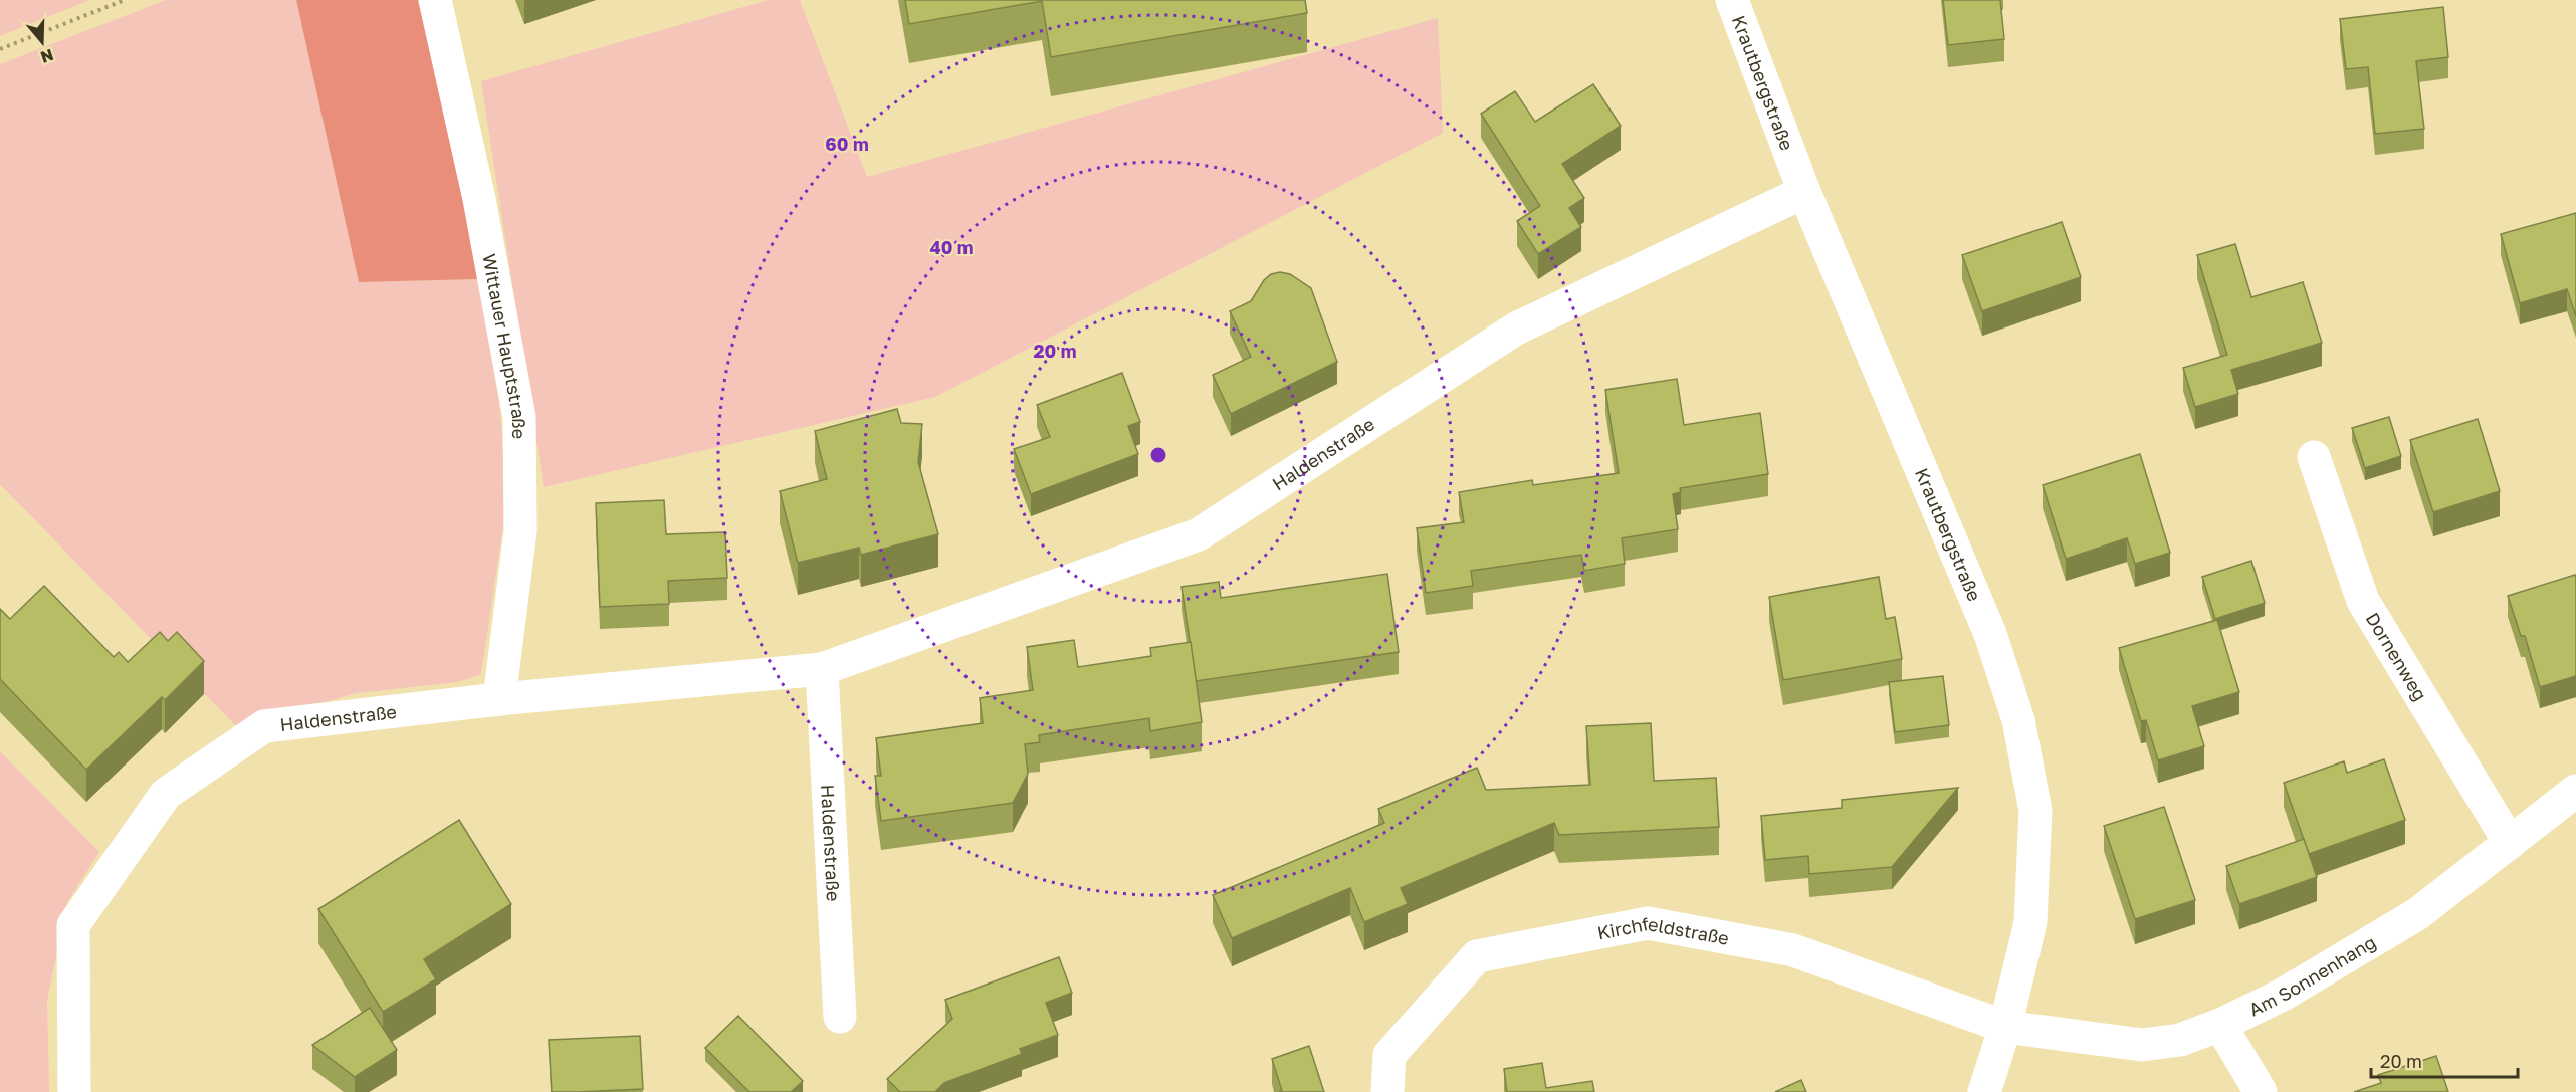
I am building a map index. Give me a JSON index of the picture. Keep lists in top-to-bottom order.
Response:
{
  "streets": {
    "street": [
      "Krautbergstraße",
      "Wittauer Hauptstraße",
      "Haldenstraße",
      "Dornenweg",
      "Kirchfeldstraße",
      "Am Sonnenhang"
    ]
  },
  "crossings": [
    ["Krautbergstraße", "Haldenstraße"],
    ["Krautbergstraße", "Kirchfeldstraße"],
    ["Krautbergstraße", "Am Sonnenhang"],
    ["Wittauer Hauptstraße", "Haldenstraße"],
    ["Dornenweg", "Am Sonnenhang"],
    ["Kirchfeldstraße", "Am Sonnenhang"]
  ],
  "scale_bar": "20 m",
  "north": "bottom",
  "rings": ["60 m", "40 m", "20 m"]
}
